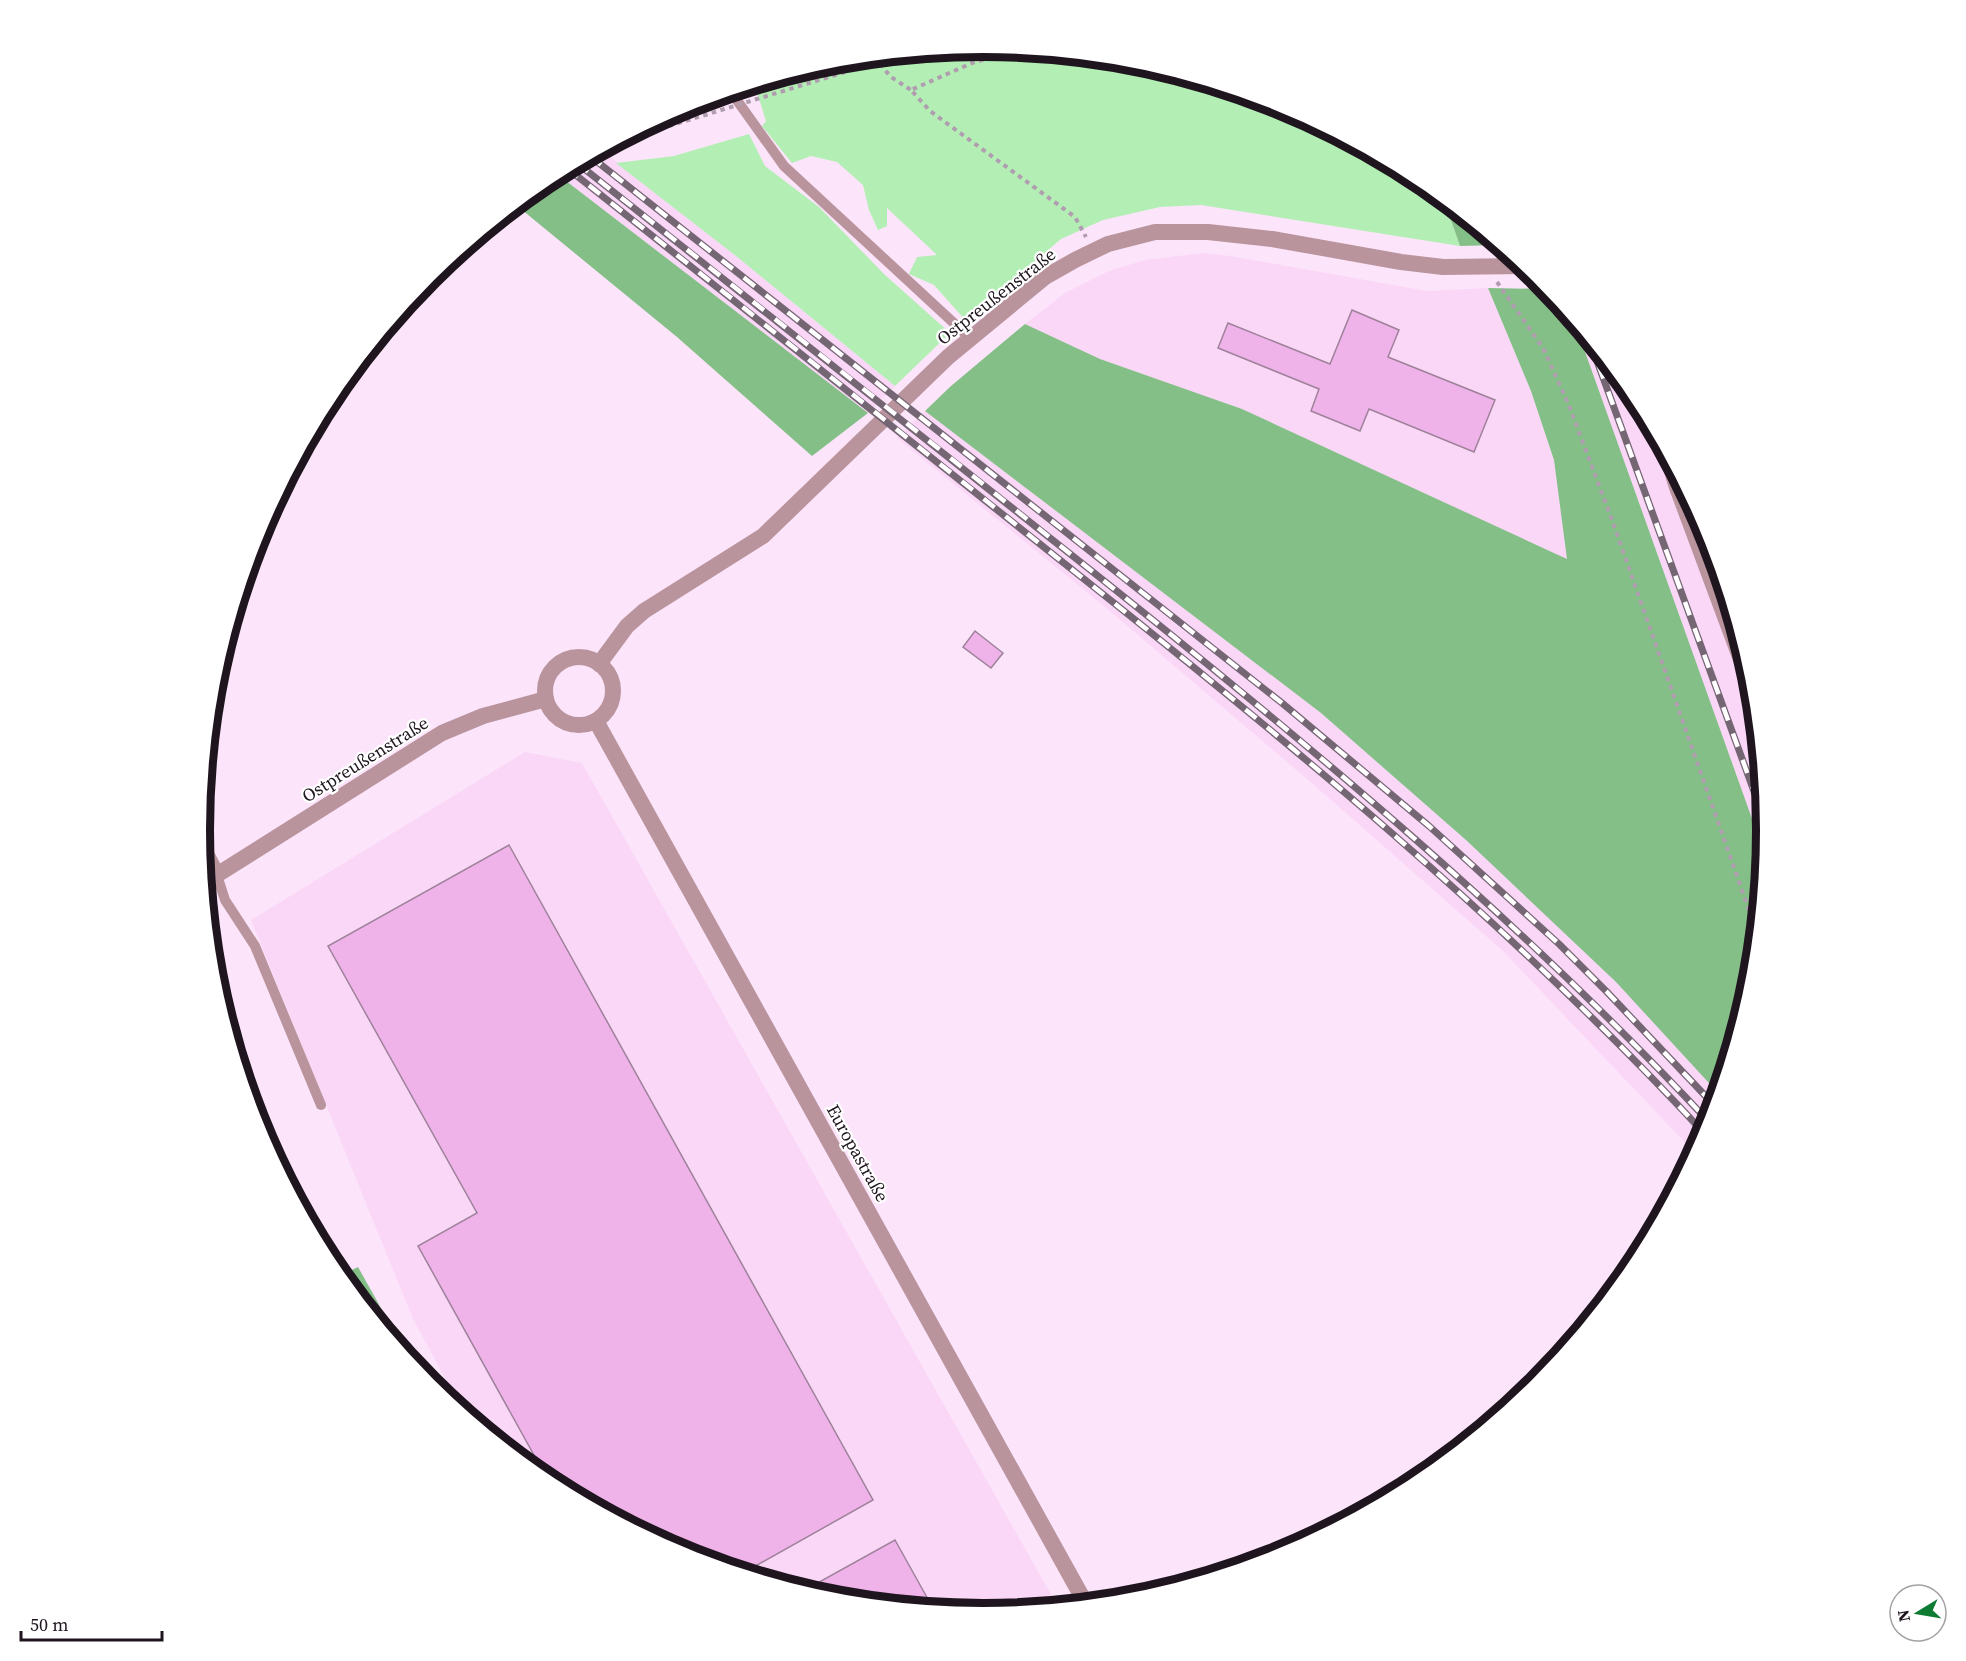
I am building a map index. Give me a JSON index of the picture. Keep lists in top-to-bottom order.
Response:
{
  "streets": {
    "street": ["Ostpreußenstraße", "Europastraße"]
  },
  "crossings": [
    ["Ostpreußenstraße", "Europastraße"]
  ],
  "scale_bar": "50 m",
  "north": "left"
}
